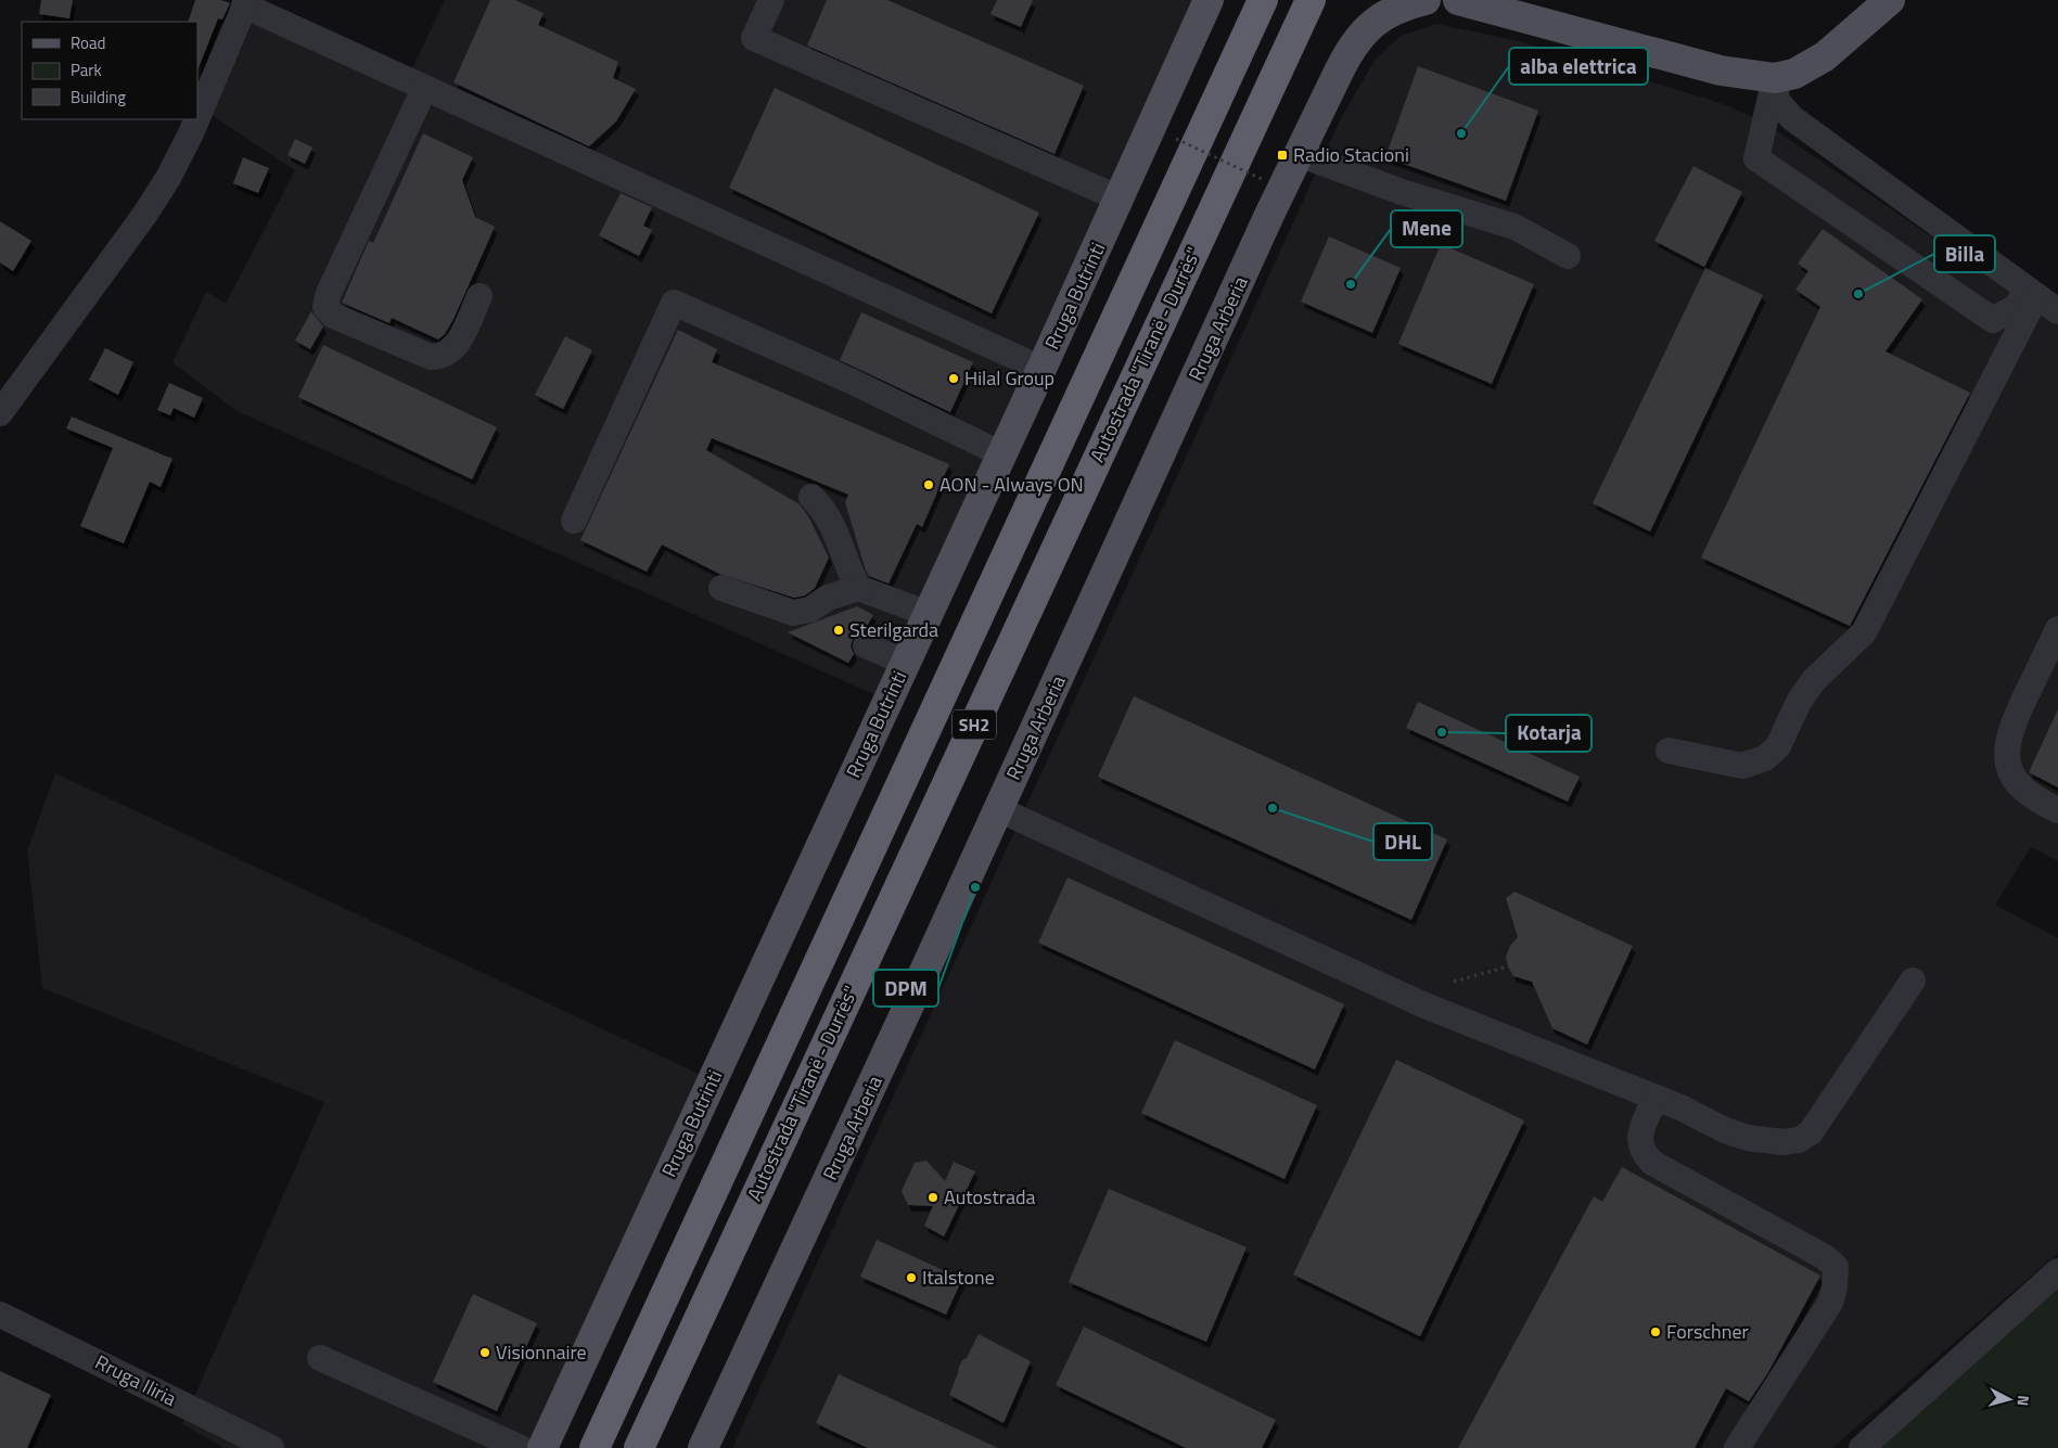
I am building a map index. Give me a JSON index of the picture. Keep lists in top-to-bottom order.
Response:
{
  "streets": {
    "highway": ["Autostrada \"Tiranë - Durrës\"", "SH2"],
    "main road": ["Rruga Butrinti", "Rruga Arberia"],
    "street": ["Rruga Iliria"]
  },
  "places": {
    "other": [
      "alba elettrica",
      "Mene",
      "Billa",
      "Hilal Group",
      "AON - Always ON",
      "Sterilgarda",
      "Kotarja",
      "DHL",
      "DPM",
      "Autostrada",
      "Italstone",
      "Forschner",
      "Visionnaire"
    ],
    "transit": ["Radio Stacioni"]
  },
  "legend": ["Road", "Park", "Building"],
  "north": "right"
}
